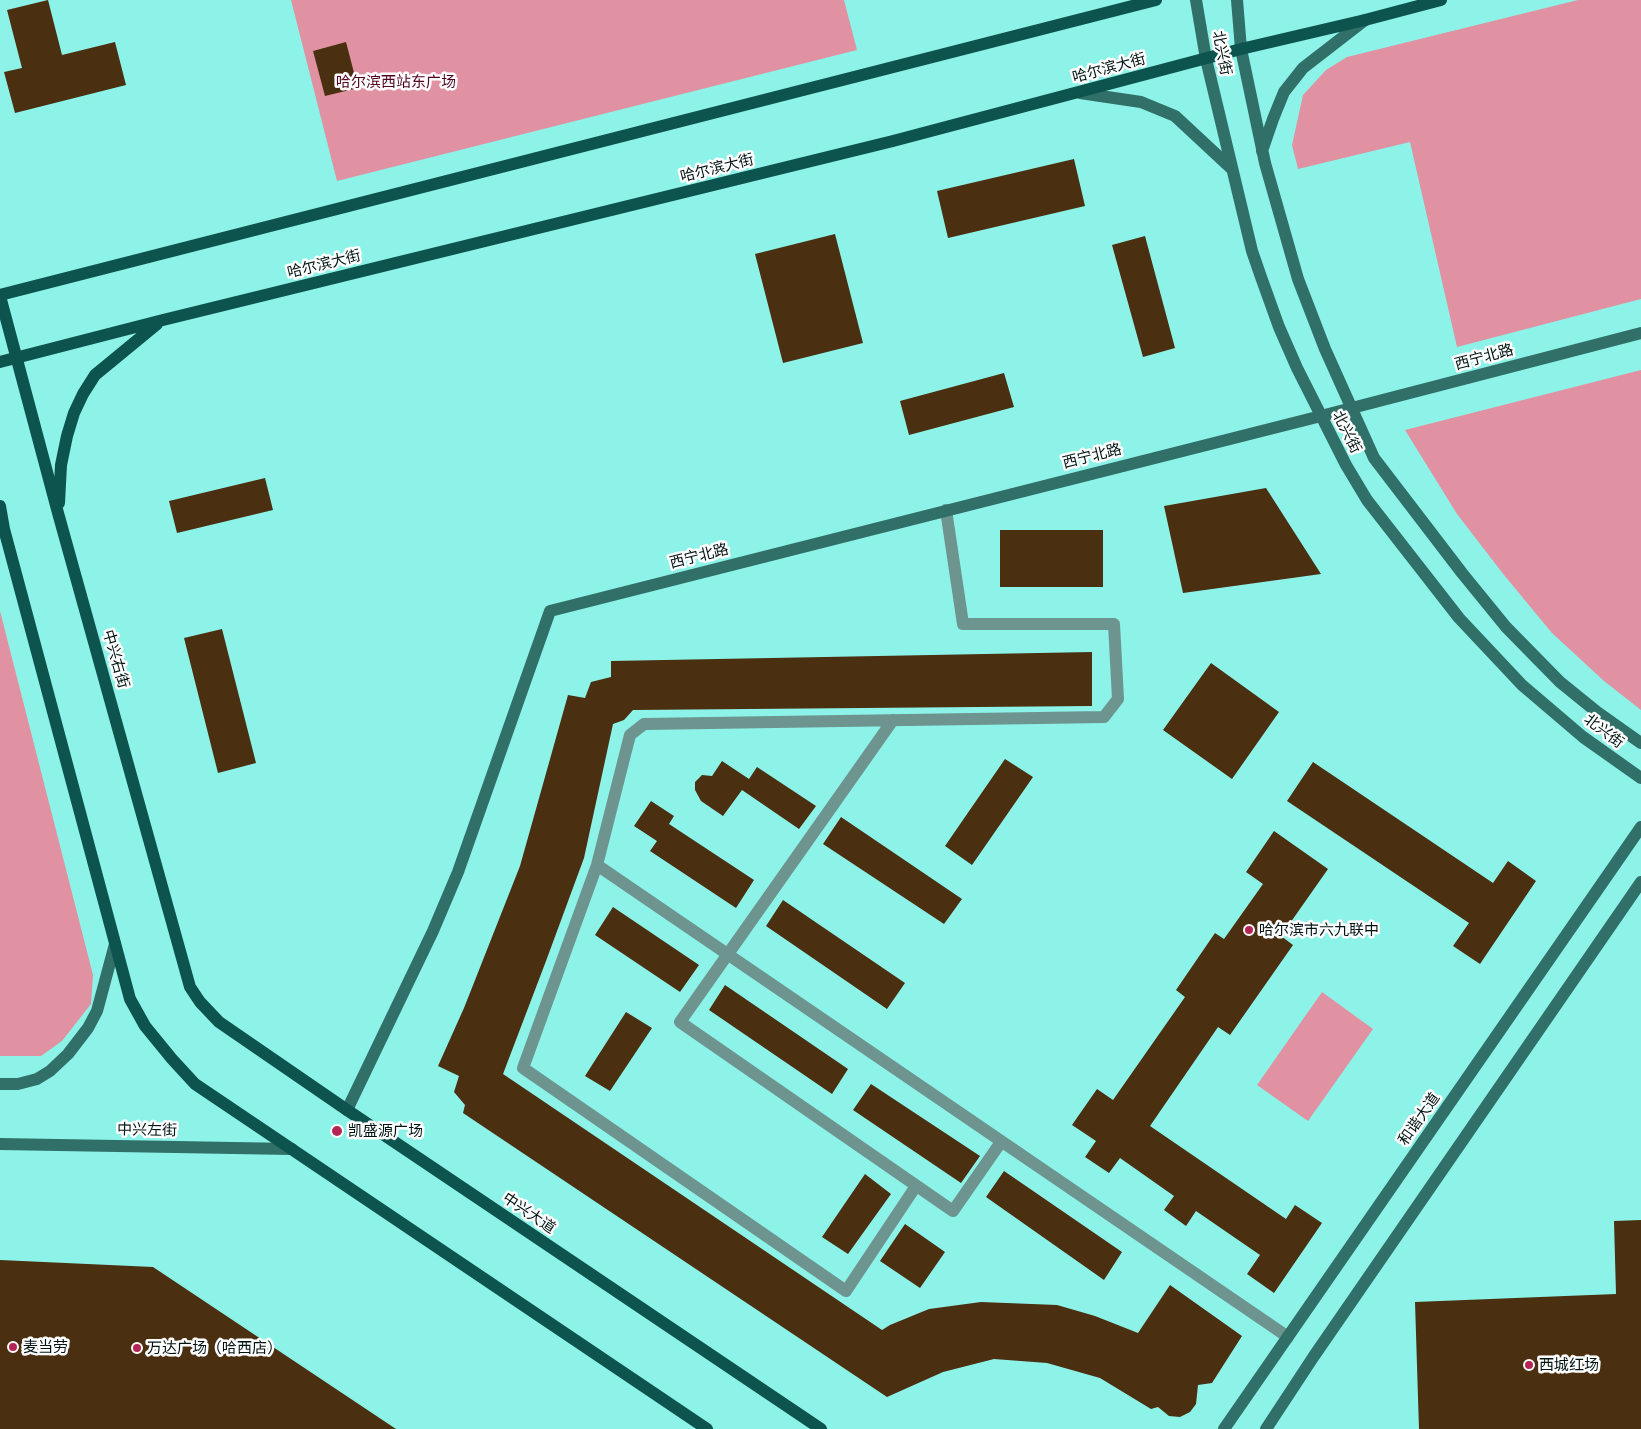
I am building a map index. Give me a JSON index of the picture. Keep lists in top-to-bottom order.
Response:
{
  "streets": {
    "main road": [
      "北兴街",
      "哈尔滨大街",
      "西宁北路",
      "中兴右街",
      "和谐大道",
      "中兴左街",
      "中兴大道"
    ]
  },
  "crossings": [
    ["北兴街", "哈尔滨大街"],
    ["北兴街", "西宁北路"],
    ["哈尔滨大街", "中兴右街"],
    ["西宁北路", "中兴大道"],
    ["中兴右街", "中兴大道"]
  ],
  "parks": ["哈尔滨西站东广场"],
  "places": [
    "哈尔滨市六九联中",
    "凯盛源广场",
    "麦当劳",
    "万达广场（哈西店）",
    "西城红场"
  ]
}
